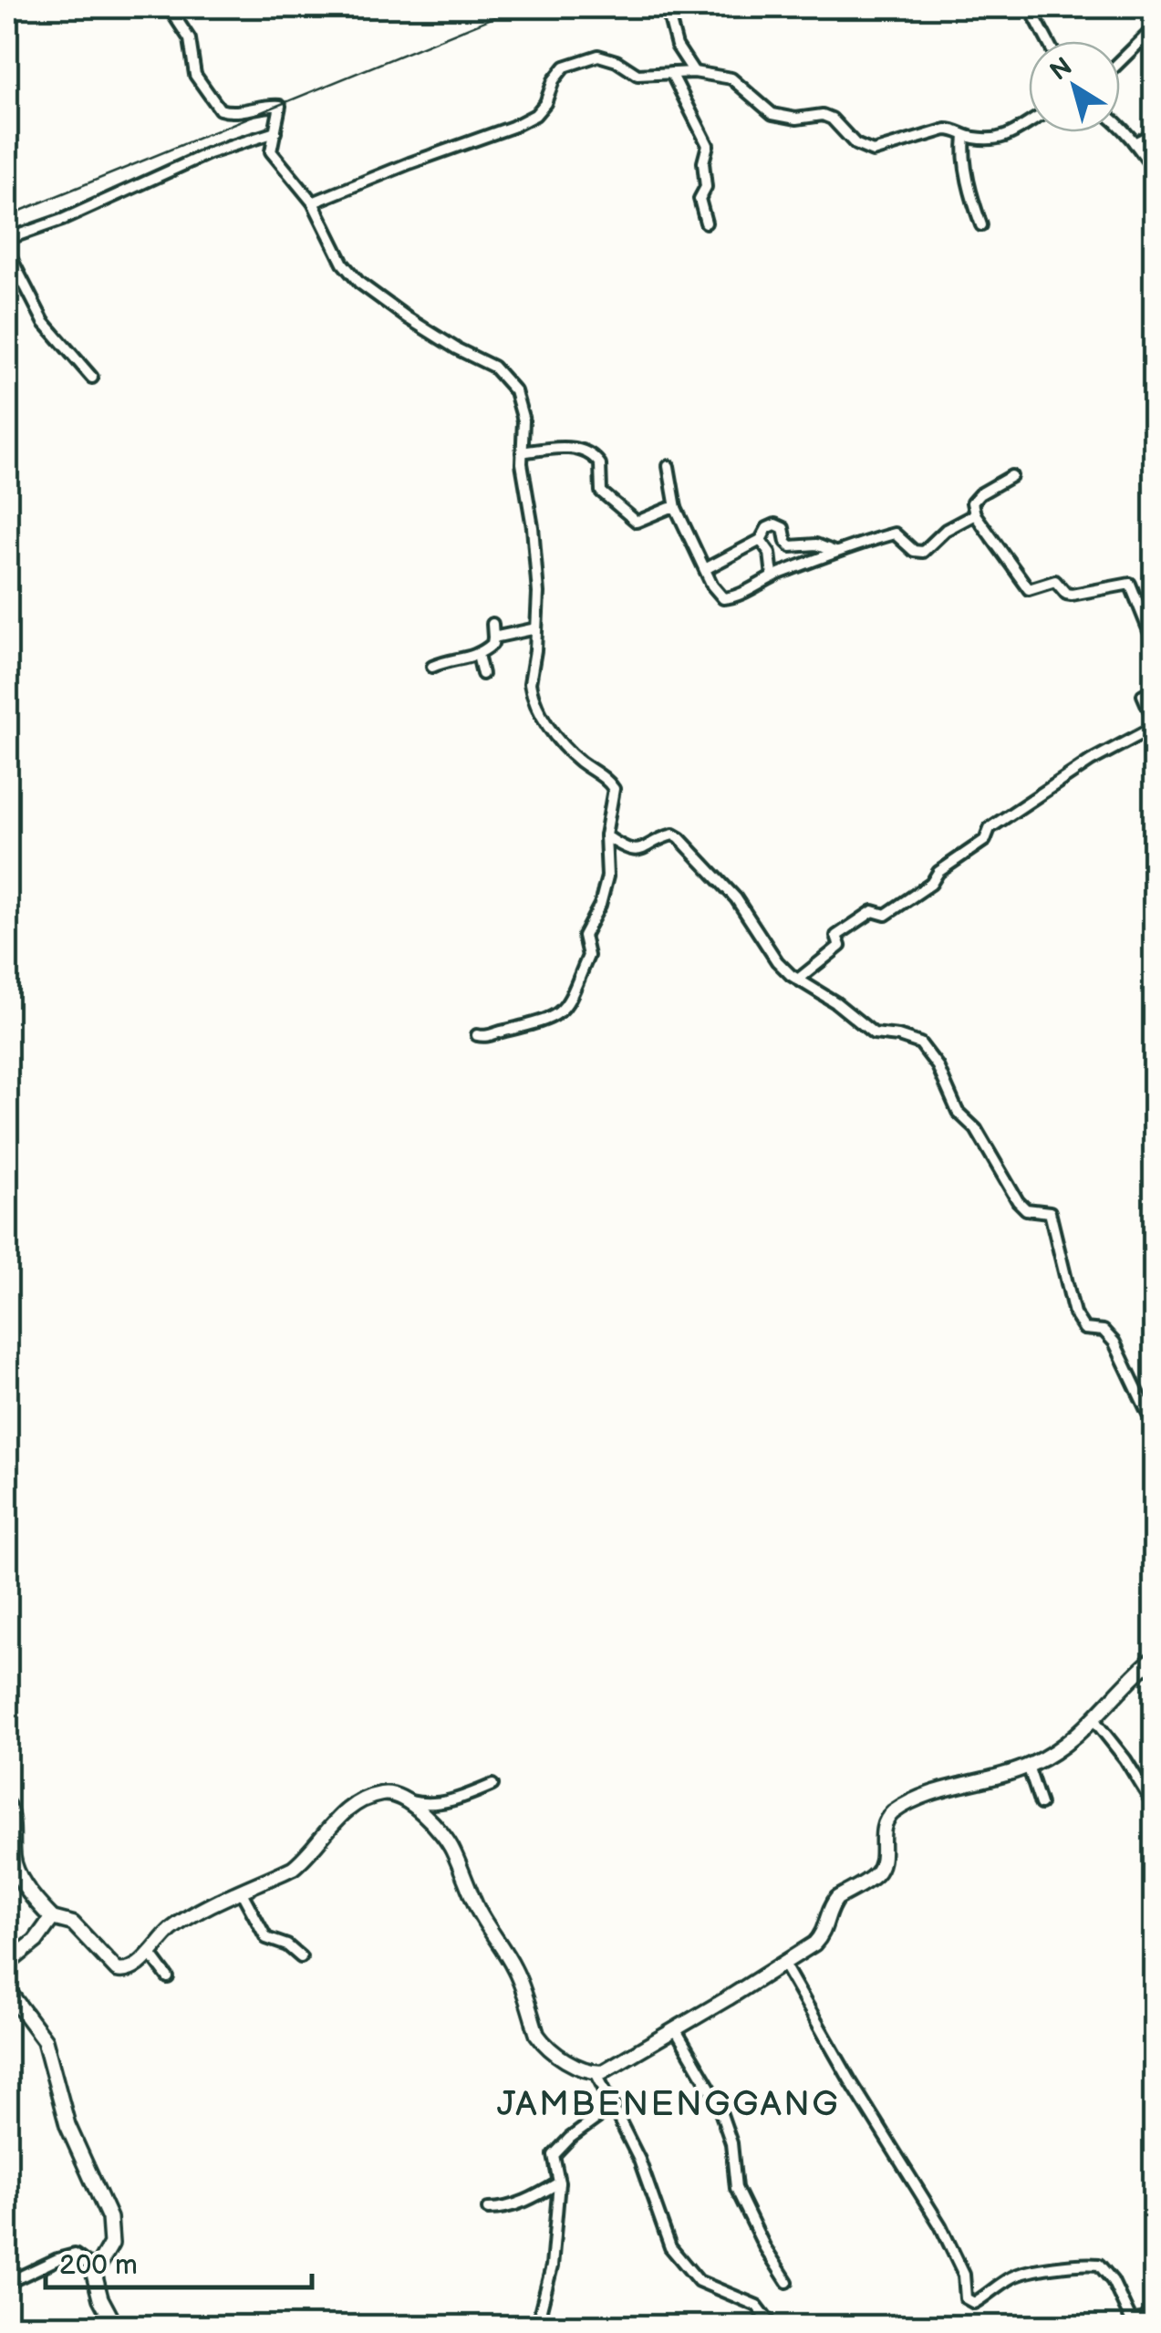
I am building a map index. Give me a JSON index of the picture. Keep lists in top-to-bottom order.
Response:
{
  "districts": ["JAMBENENGGANG"],
  "scale_bar": "200 m",
  "north": "top left"
}
